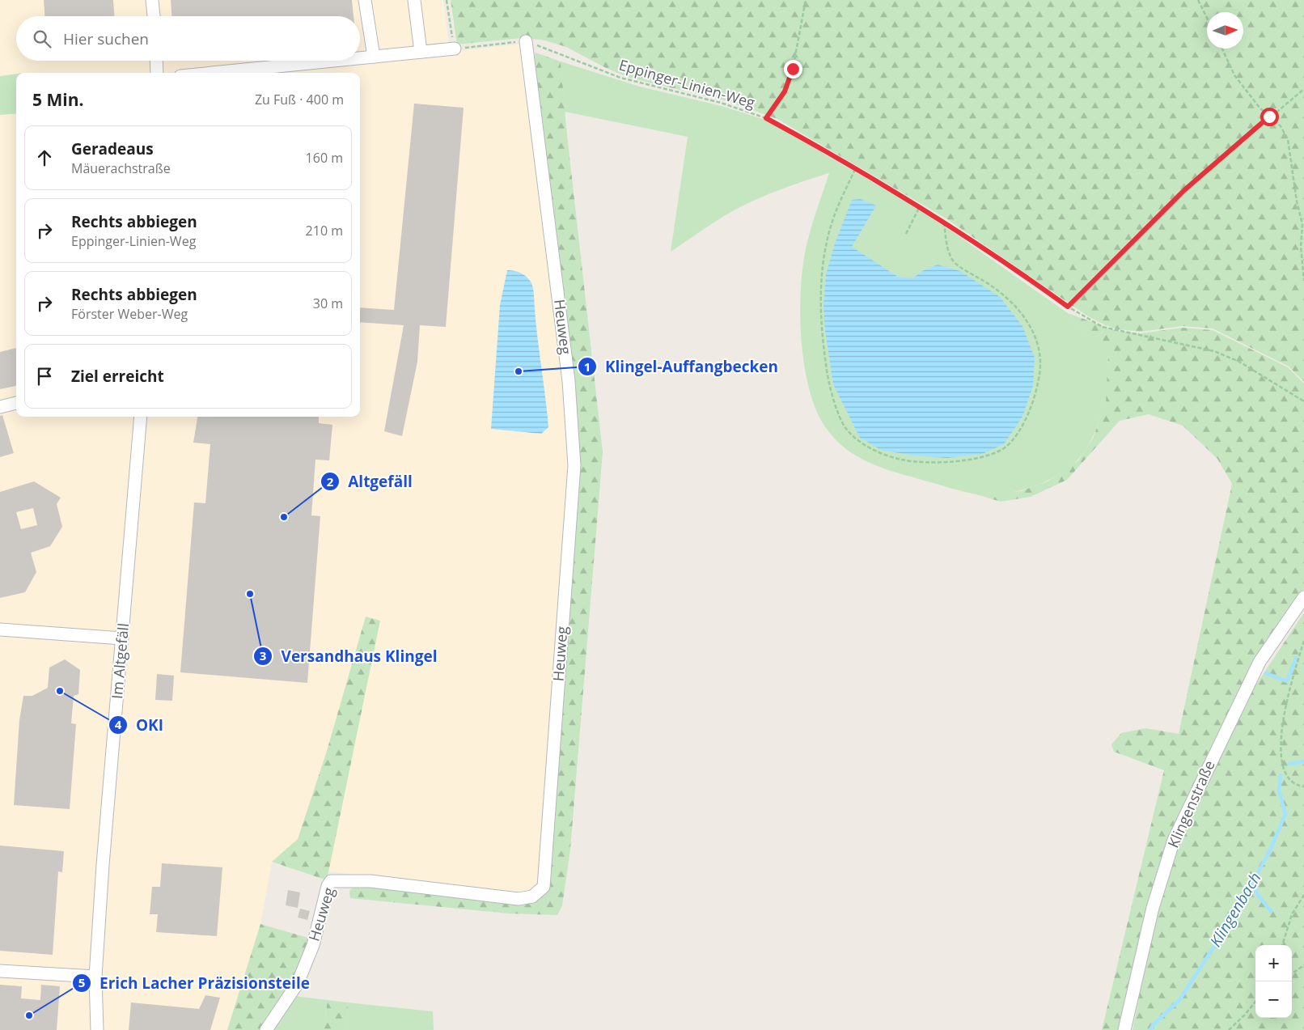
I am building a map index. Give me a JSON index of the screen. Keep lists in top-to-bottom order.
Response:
{
  "streets": {
    "street": ["Heuweg", "Im Altgefäll", "Klingenstraße"],
    "path": ["Eppinger-Linien-Weg"]
  },
  "crossings": [
    ["Eppinger-Linien-Weg", "Heuweg"]
  ],
  "water": ["Klingenbach"],
  "places": [
    "Klingel-Auffangbecken",
    "Altgefäll",
    "Versandhaus Klingel",
    "OKI",
    "Erich Lacher Präzisionsteile"
  ],
  "north": "right",
  "page": {
    "search": "Hier suchen",
    "heading": ["5 Min.", "Zu Fuß · 400 m"],
    "list": [
      ["Geradeaus", "Mäuerachstraße", "160 m"],
      ["Rechts abbiegen", "Eppinger-Linien-Weg", "210 m"],
      ["Rechts abbiegen", "Förster Weber-Weg", "30 m"],
      "Ziel erreicht"
    ],
    "map_buttons": ["+", "−"]
  }
}
